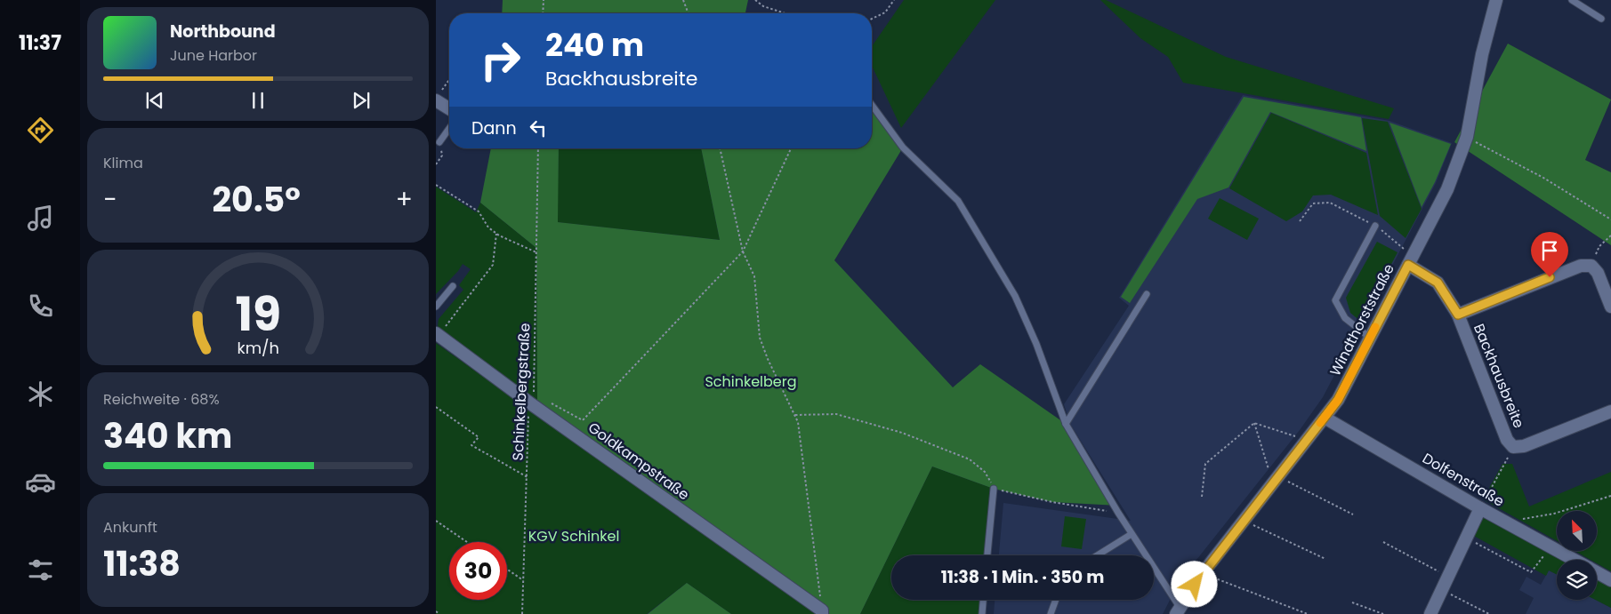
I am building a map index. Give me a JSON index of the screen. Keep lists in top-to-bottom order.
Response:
{
  "streets": {
    "street": [
      "Windthorststraße",
      "Backhausbreite",
      "Goldkampstraße",
      "Dolfenstraße"
    ],
    "path": ["Schinkelbergstraße"]
  },
  "crossings": [
    ["Windthorststraße", "Backhausbreite"],
    ["Windthorststraße", "Dolfenstraße"],
    ["Backhausbreite", "Dolfenstraße"],
    ["Schinkelbergstraße", "Goldkampstraße"]
  ],
  "parks": ["Schinkelberg", "KGV Schinkel"],
  "north": "top left",
  "page": {
    "tabs": "11:37",
    "turn": ["240 m", "Backhausbreite"],
    "song": ["Northbound", "June Harbor"],
    "then": "Dann",
    "tile": [
      "Klima",
      ["Reichweite · 68%", "340 km"],
      ["Ankunft", "11:38"]
    ],
    "heat": ["−", "20.5°", "+"],
    "limit": "30",
    "trip": "11:38 · 1 Min. · 350 m",
    "gauge": ["19", "km/h"]
  }
}
